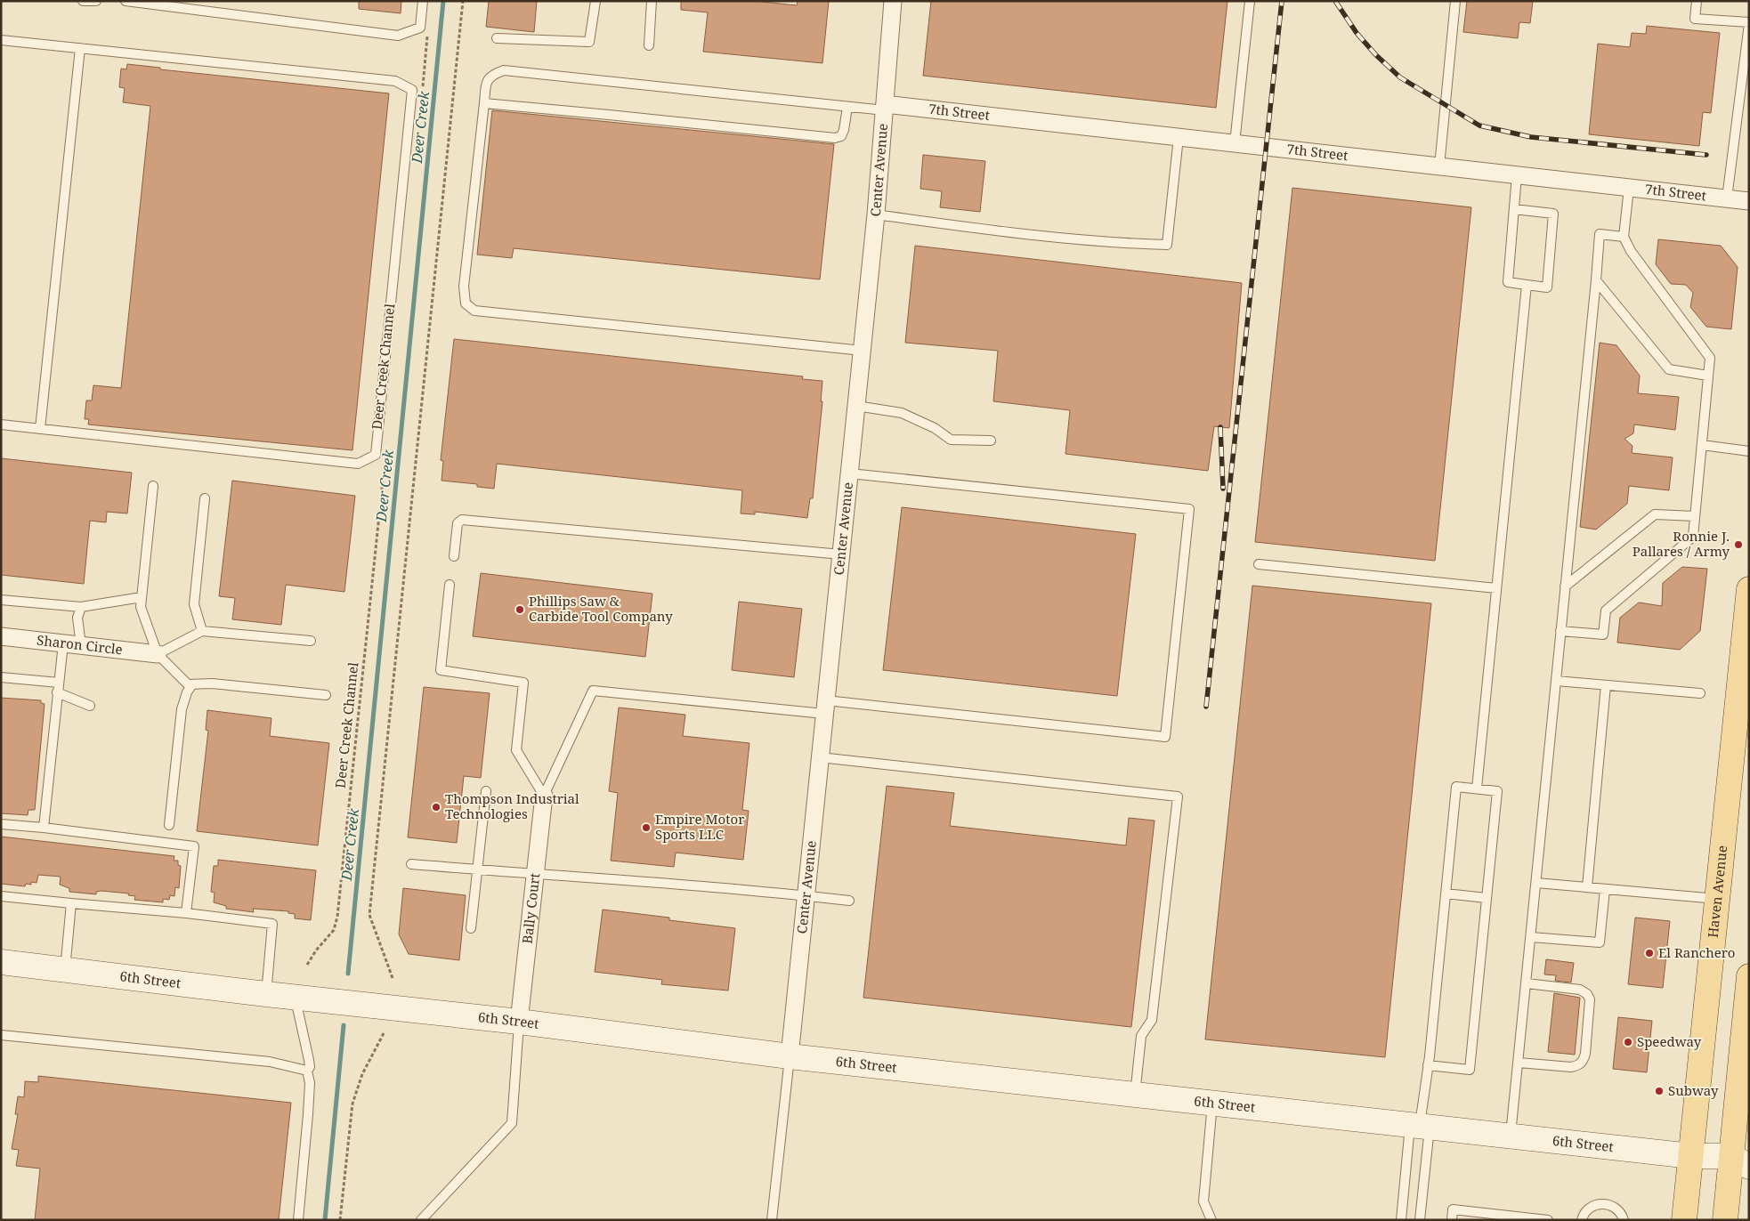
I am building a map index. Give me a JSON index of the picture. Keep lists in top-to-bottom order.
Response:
{
  "streets": {
    "main road": ["Haven Avenue", "6th Street"],
    "street": [
      "7th Street",
      "Center Avenue",
      "Sharon Circle",
      "Bally Court"
    ],
    "path": ["Deer Creek Channel"]
  },
  "crossings": [
    ["7th Street", "Center Avenue"],
    ["Center Avenue", "6th Street"],
    ["Haven Avenue", "6th Street"],
    ["Bally Court", "6th Street"]
  ],
  "water": ["Deer Creek"],
  "places": [
    "Ronnie J. Pallares / Army",
    "Phillips Saw & Carbide Tool Company",
    "Thompson Industrial Technologies",
    "Empire Motor Sports LLC",
    "El Ranchero",
    "Speedway",
    "Subway"
  ]
}
